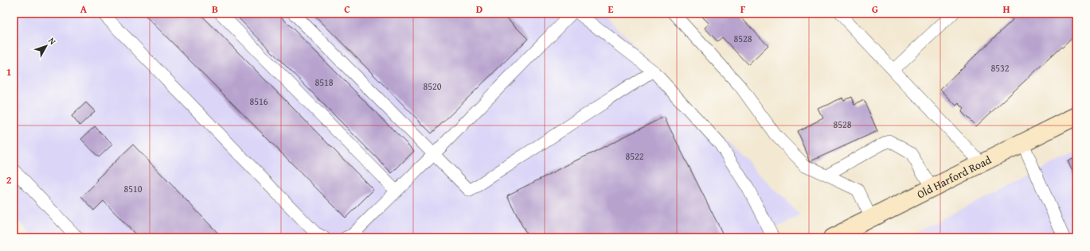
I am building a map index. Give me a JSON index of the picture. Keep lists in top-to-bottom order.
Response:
{
  "streets": {
    "street": ["Old Harford Road"]
  },
  "house_numbers": [
    "8528",
    "8532",
    "8518",
    "8520",
    "8516",
    "8528",
    "8522",
    "8510"
  ],
  "north": "top right",
  "grid": {
    "columns": [
      "A",
      "B",
      "C",
      "D",
      "E",
      "F",
      "G",
      "H"
    ],
    "rows": ["1", "2"]
  }
}
